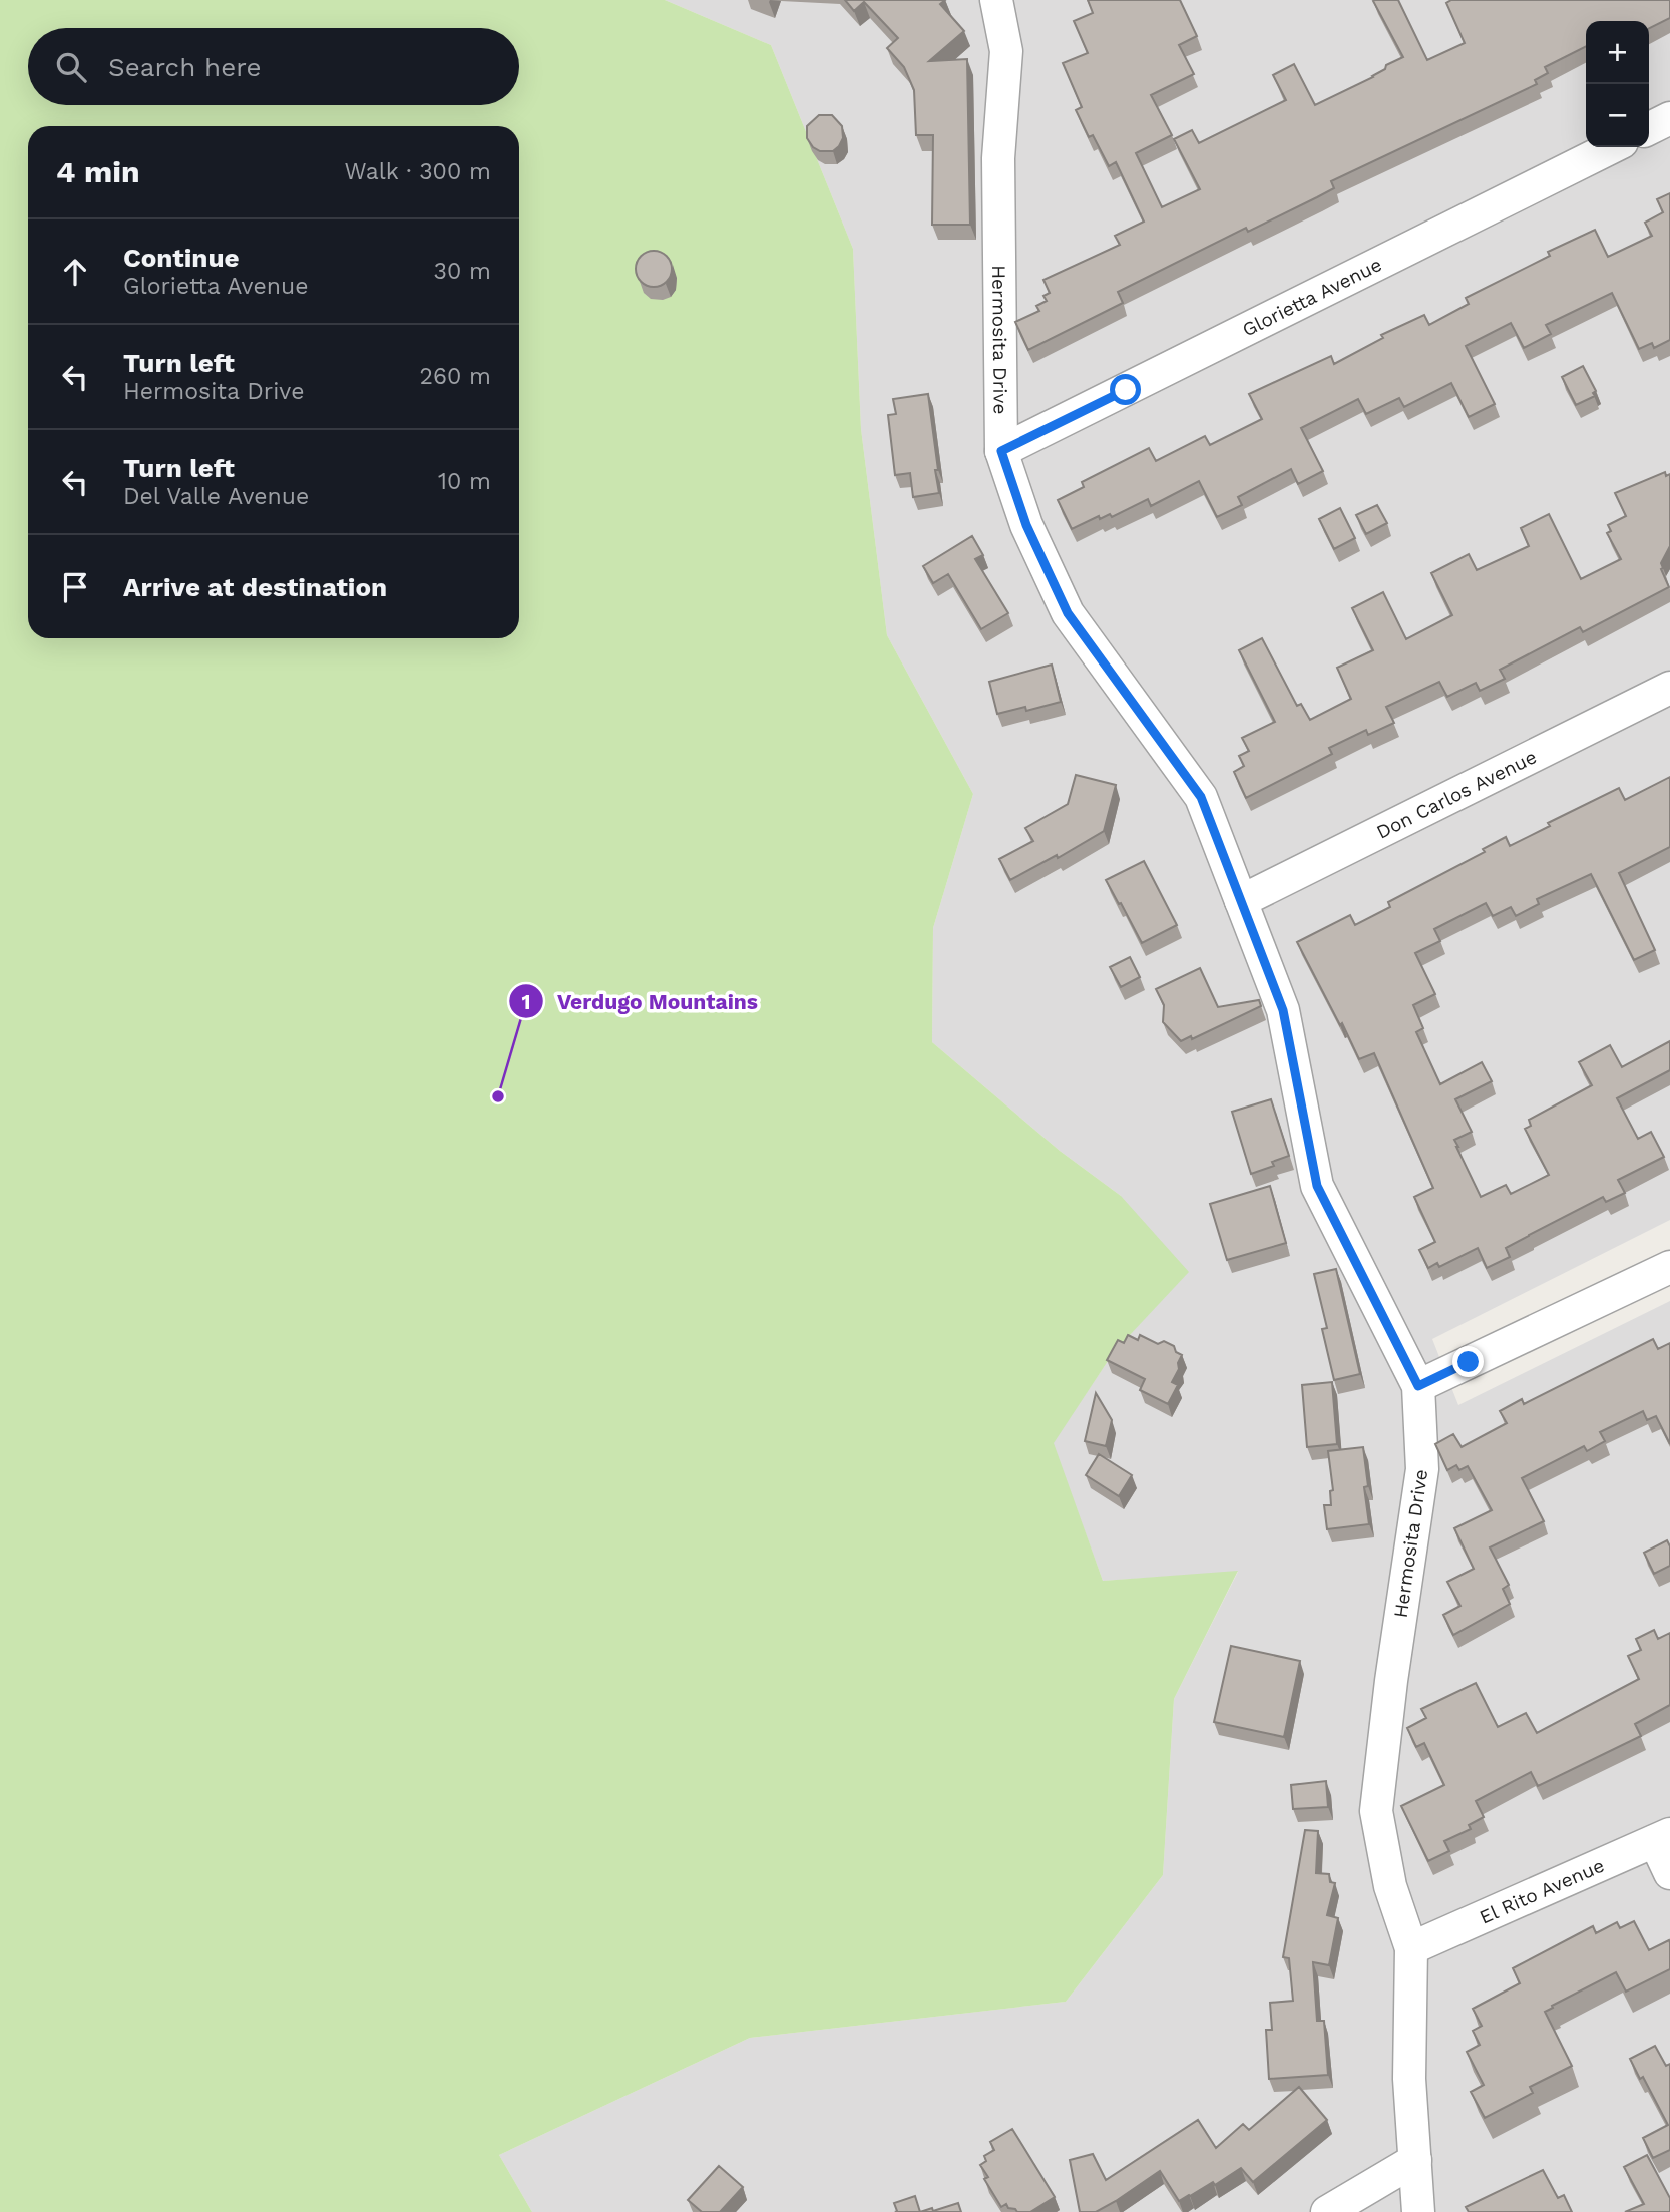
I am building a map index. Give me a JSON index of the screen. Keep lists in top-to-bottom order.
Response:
{
  "streets": {
    "street": [
      "Glorietta Avenue",
      "Hermosita Drive",
      "Don Carlos Avenue",
      "El Rito Avenue"
    ]
  },
  "crossings": [
    ["Glorietta Avenue", "Hermosita Drive"],
    ["Hermosita Drive", "Don Carlos Avenue"],
    ["Hermosita Drive", "El Rito Avenue"]
  ],
  "places": ["Verdugo Mountains"],
  "page": {
    "map_buttons": ["+", "−"],
    "search": "Search here",
    "heading": ["4 min", "Walk · 300 m"],
    "list": [
      ["Continue", "Glorietta Avenue", "30 m"],
      ["Turn left", "Hermosita Drive", "260 m"],
      ["Turn left", "Del Valle Avenue", "10 m"],
      "Arrive at destination"
    ]
  }
}
